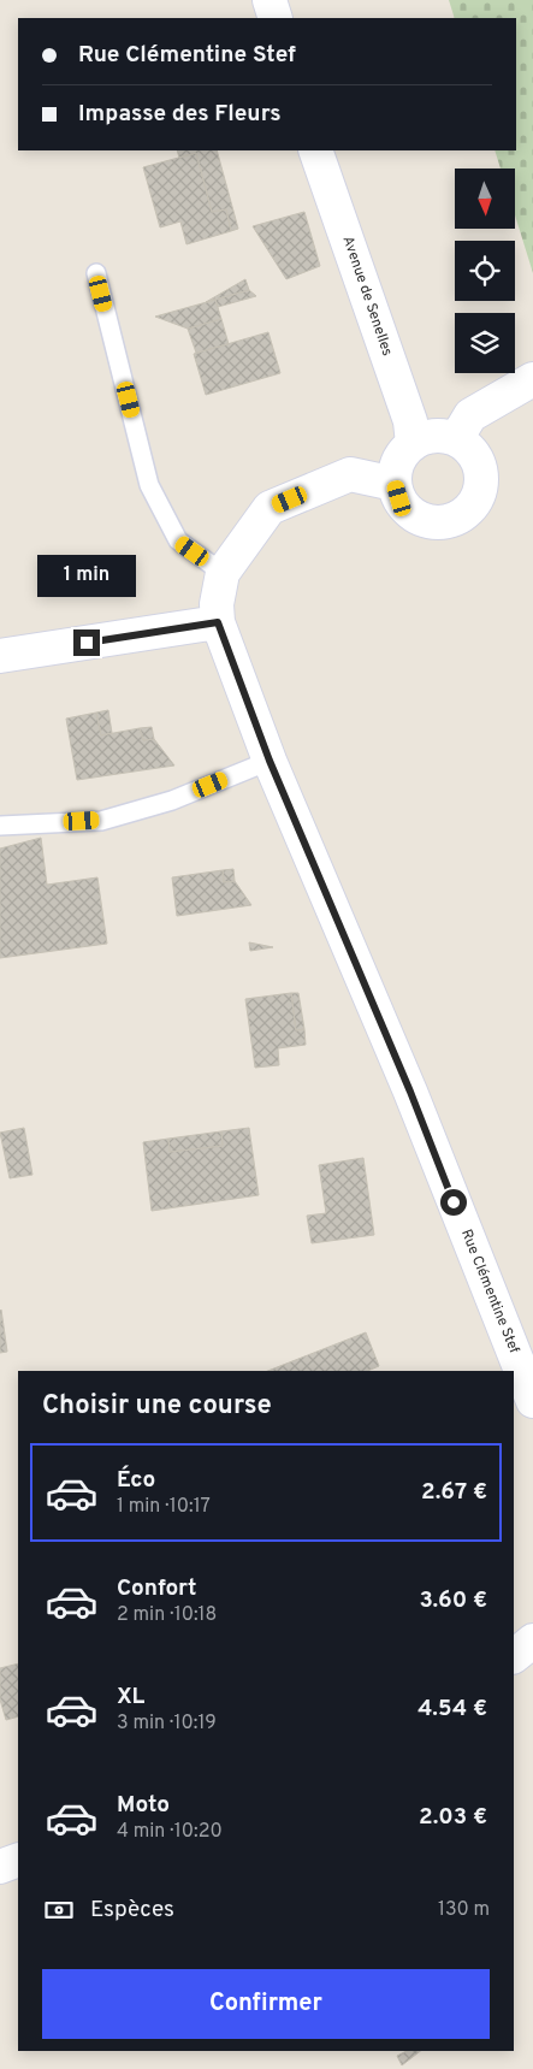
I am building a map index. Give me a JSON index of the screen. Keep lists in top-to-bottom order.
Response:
{
  "streets": {
    "street": ["Avenue de Senelles", "Rue Clémentine Stef"]
  },
  "crossings": [
    ["Avenue de Senelles", "Rue Clémentine Stef"]
  ],
  "north": "bottom",
  "page": {
    "banner": ["Rue Clémentine Stef", "Impasse des Fleurs"],
    "bubble": "1 min",
    "heading": "Choisir une course",
    "list": [
      {
        "name": "Éco",
        "note": "1 min · 10:17",
        "value": "2.67 €"
      },
      {
        "name": "Confort",
        "note": "2 min · 10:18",
        "value": "3.60 €"
      },
      {
        "name": "XL",
        "note": "3 min · 10:19",
        "value": "4.54 €"
      },
      {
        "name": "Moto",
        "note": "4 min · 10:20",
        "value": "2.03 €"
      }
    ],
    "pay": ["Espèces", "130 m"],
    "buttons": "Confirmer"
  }
}
